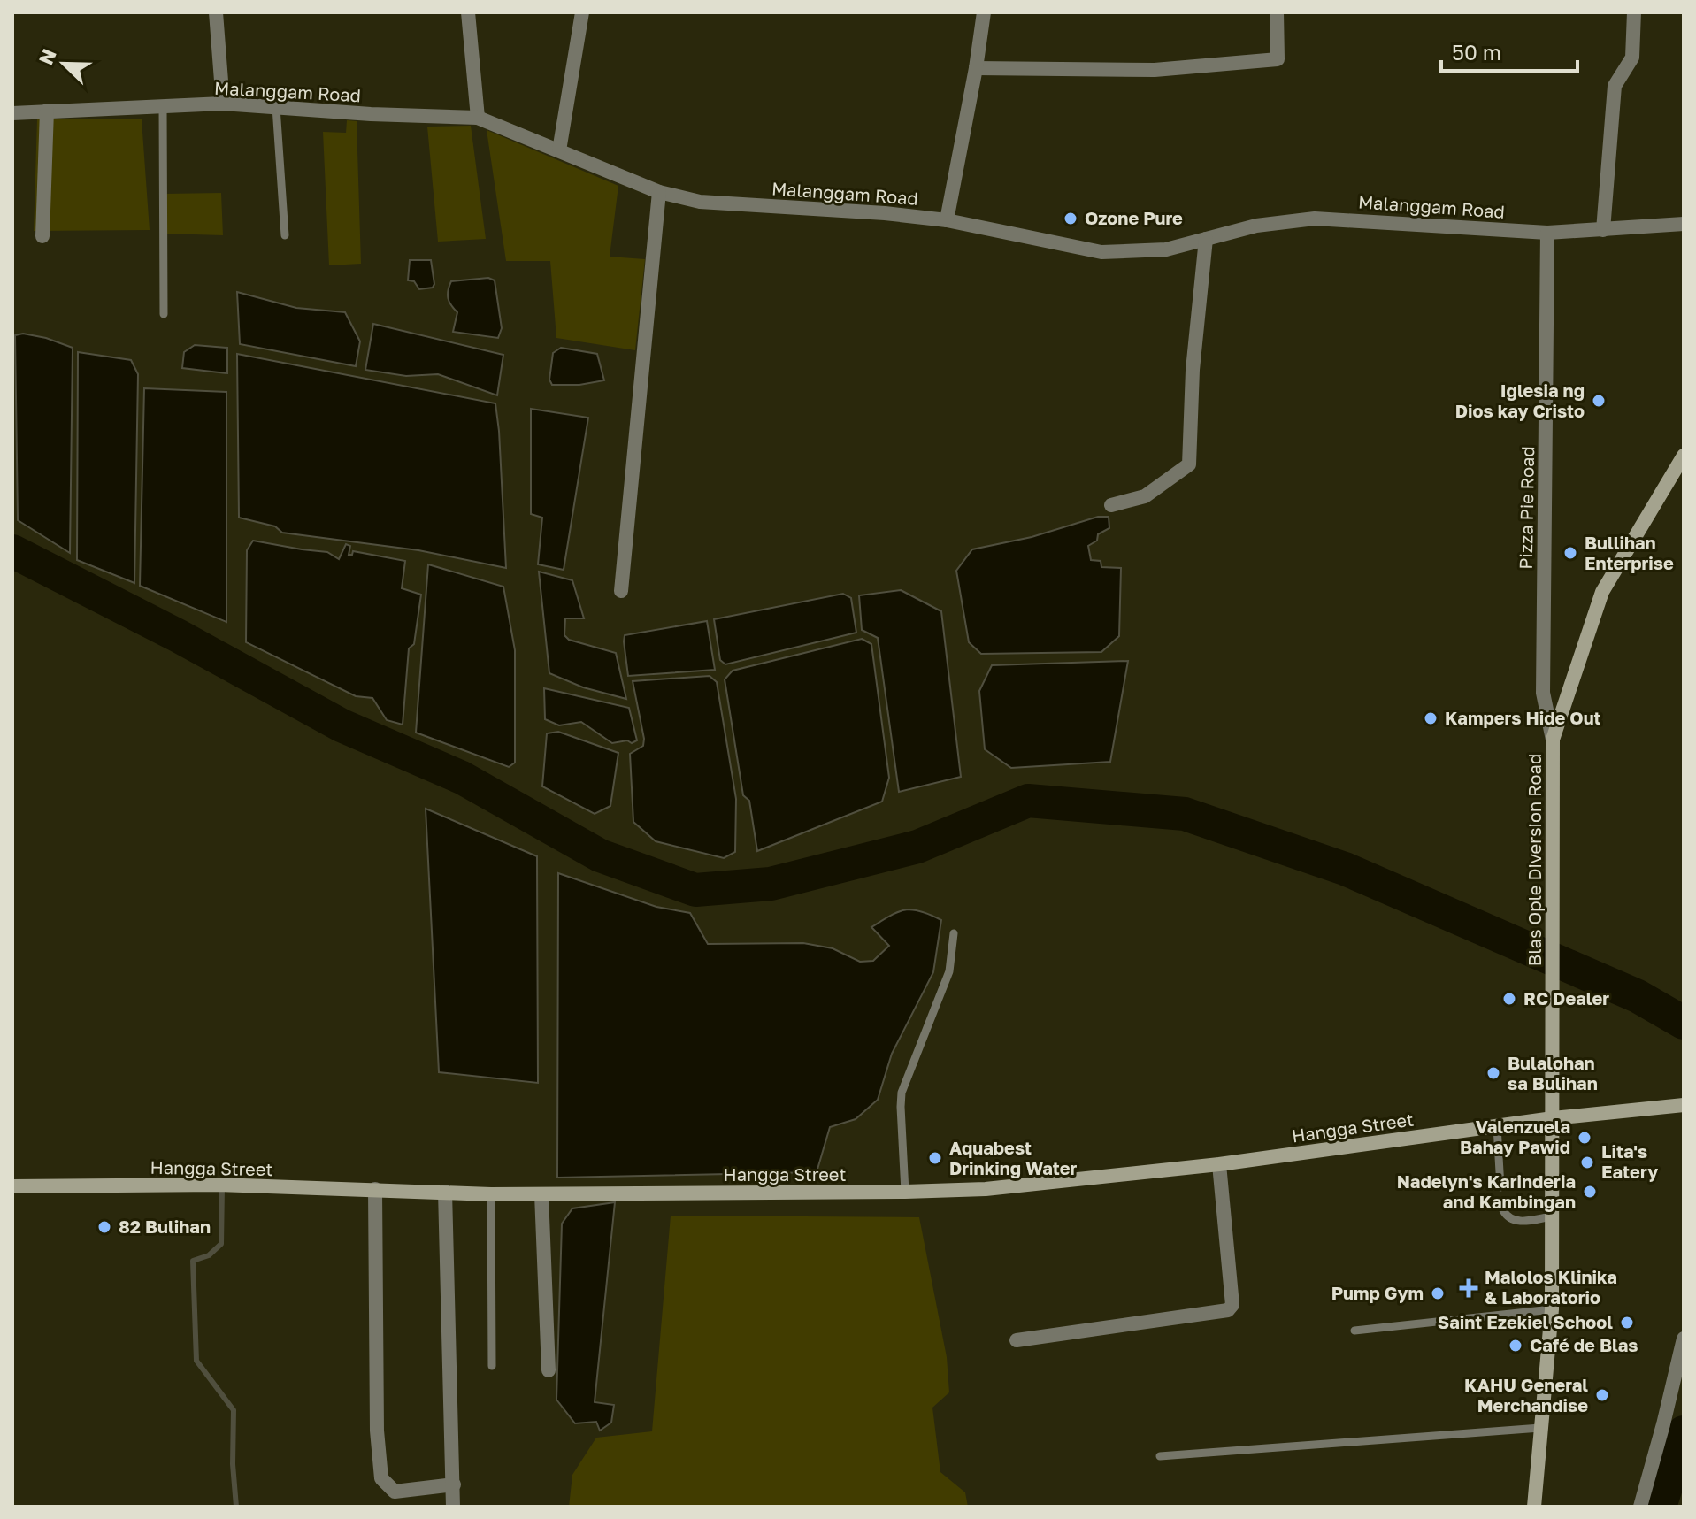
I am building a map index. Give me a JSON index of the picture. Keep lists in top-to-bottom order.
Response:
{
  "streets": {
    "street": [
      "Malanggam Road",
      "Pizza Pie Road",
      "Blas Ople Diversion Road",
      "Hangga Street"
    ]
  },
  "crossings": [
    ["Malanggam Road", "Pizza Pie Road"],
    ["Pizza Pie Road", "Blas Ople Diversion Road"],
    ["Blas Ople Diversion Road", "Hangga Street"]
  ],
  "places": {
    "other": [
      "Ozone Pure",
      "Iglesia ng Dios kay Cristo",
      "Bullihan Enterprise",
      "Kampers Hide Out",
      "RC Dealer",
      "Bulalohan sa Bulihan",
      "Valenzuela Bahay Pawid",
      "Aquabest Drinking Water",
      "Lita's Eatery",
      "Nadelyn's Karinderia and Kambingan",
      "82 Bulihan",
      "Pump Gym",
      "Saint Ezekiel School",
      "Café de Blas",
      "KAHU General Merchandise"
    ],
    "health": ["Malolos Klinika & Laboratorio"]
  },
  "scale_bar": "50 m",
  "north": "top left"
}
